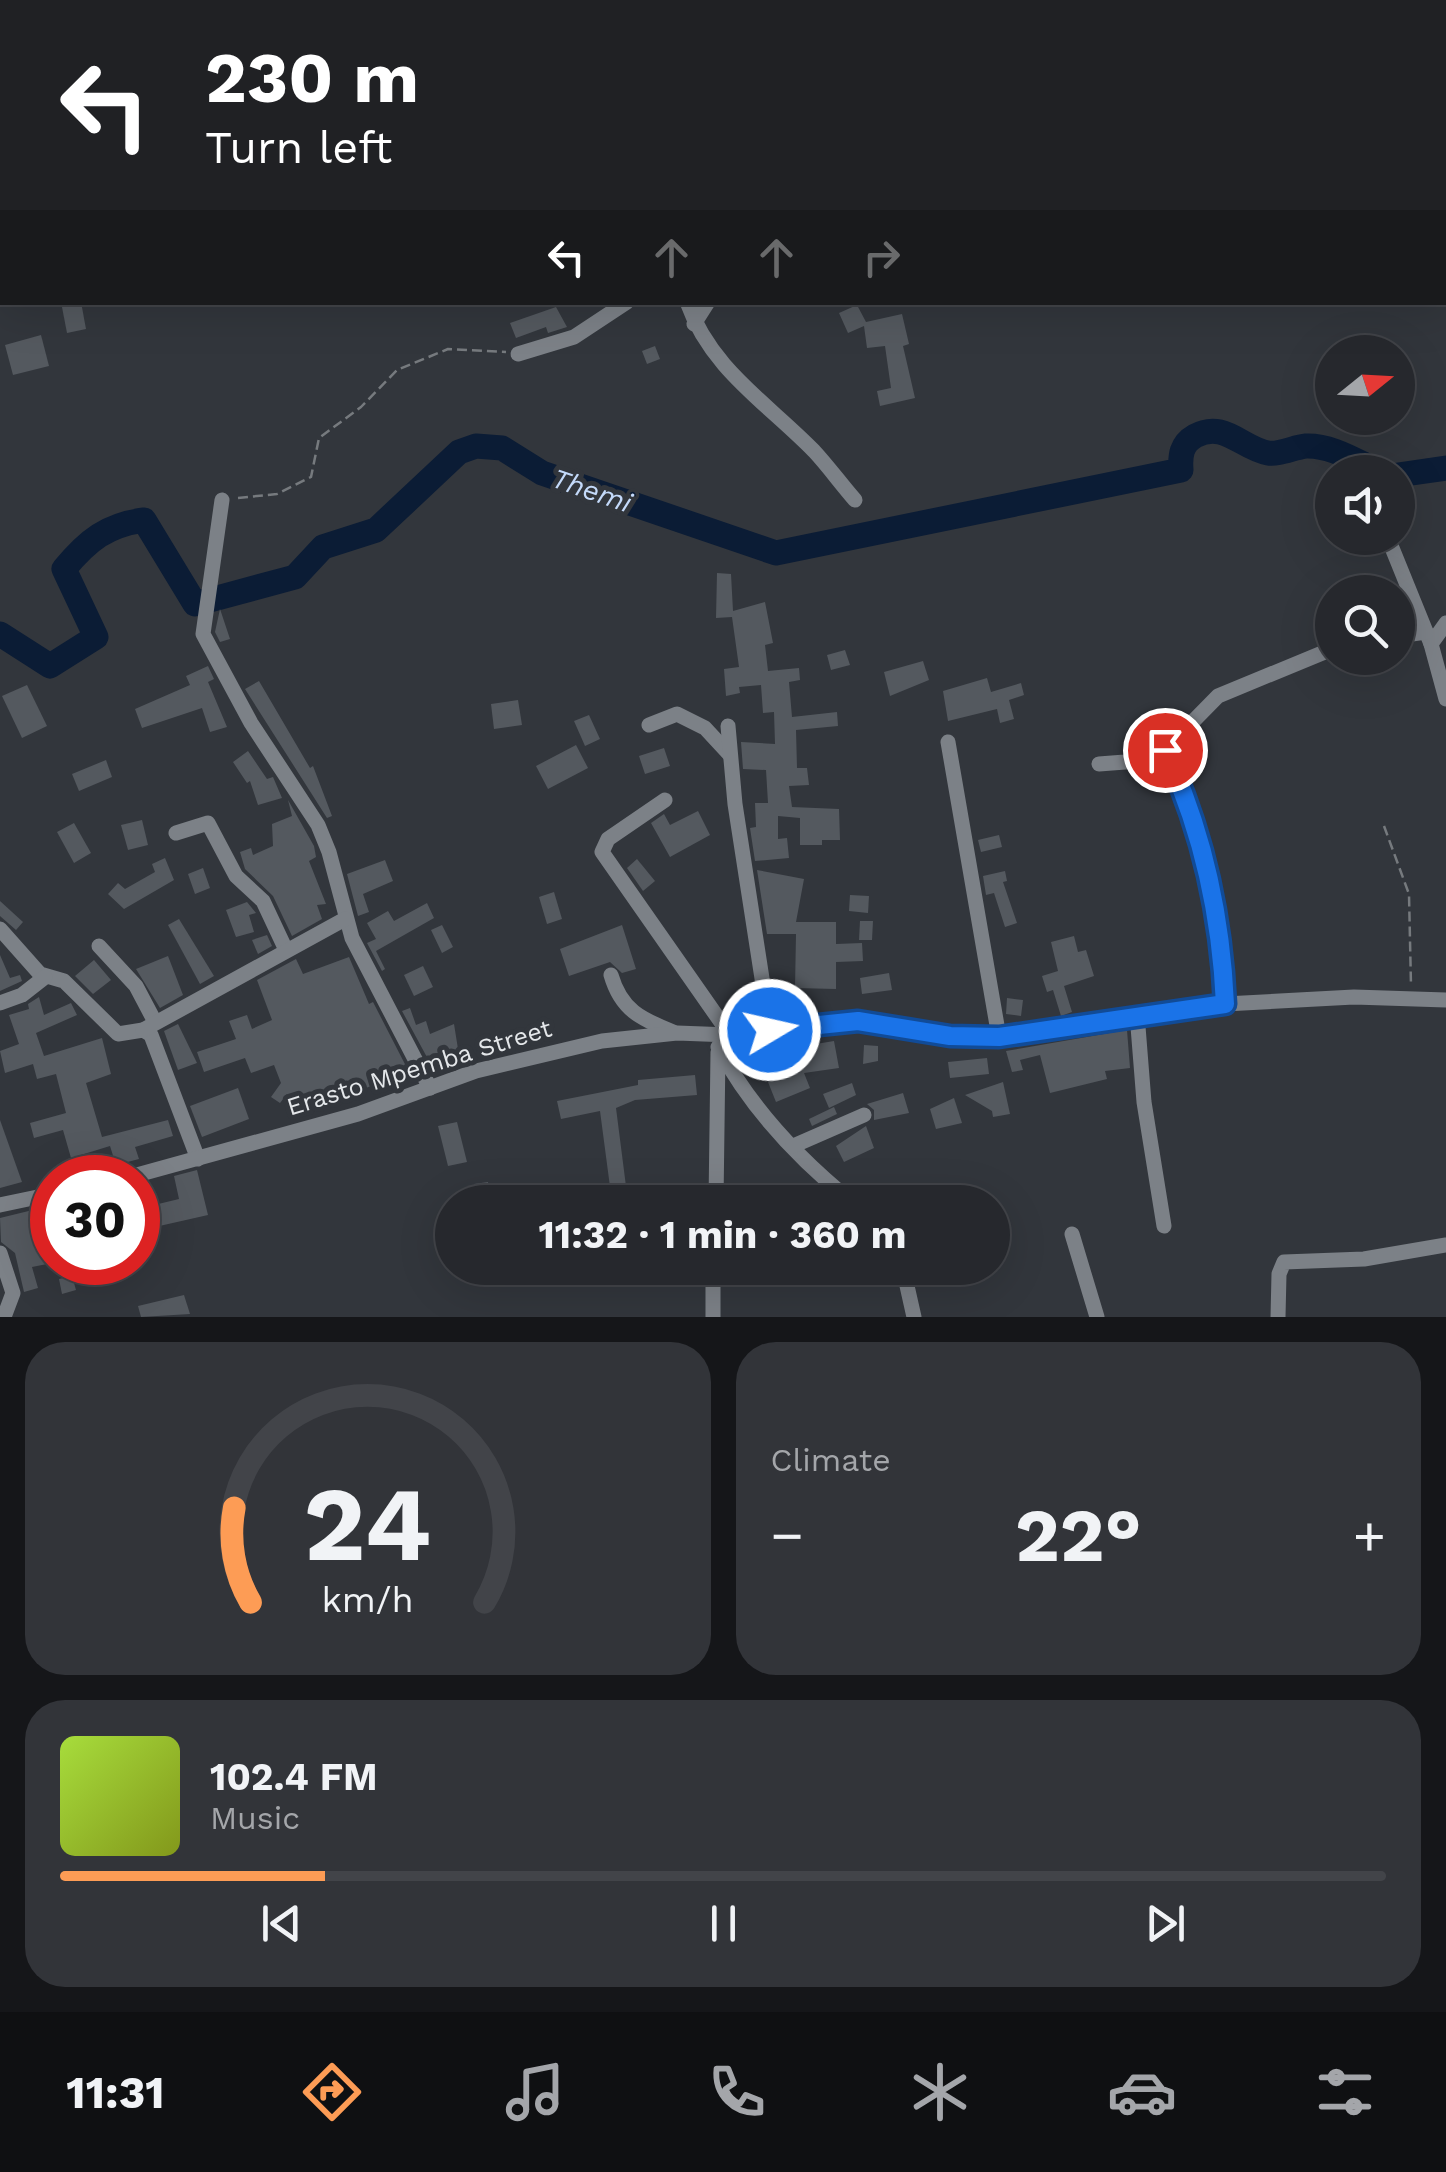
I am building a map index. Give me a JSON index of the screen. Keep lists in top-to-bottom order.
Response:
{
  "streets": {
    "street": ["Erasto Mpemba Street"]
  },
  "water": ["Themi"],
  "north": "right",
  "page": {
    "turn": ["230 m", "Turn left"],
    "limit": "30",
    "trip": "11:32 · 1 min · 360 m",
    "tile": "Climate",
    "heat": ["−", "22°", "+"],
    "song": ["102.4 FM", "Music"],
    "tabs": "11:31",
    "gauge": ["24", "km/h"]
  }
}
